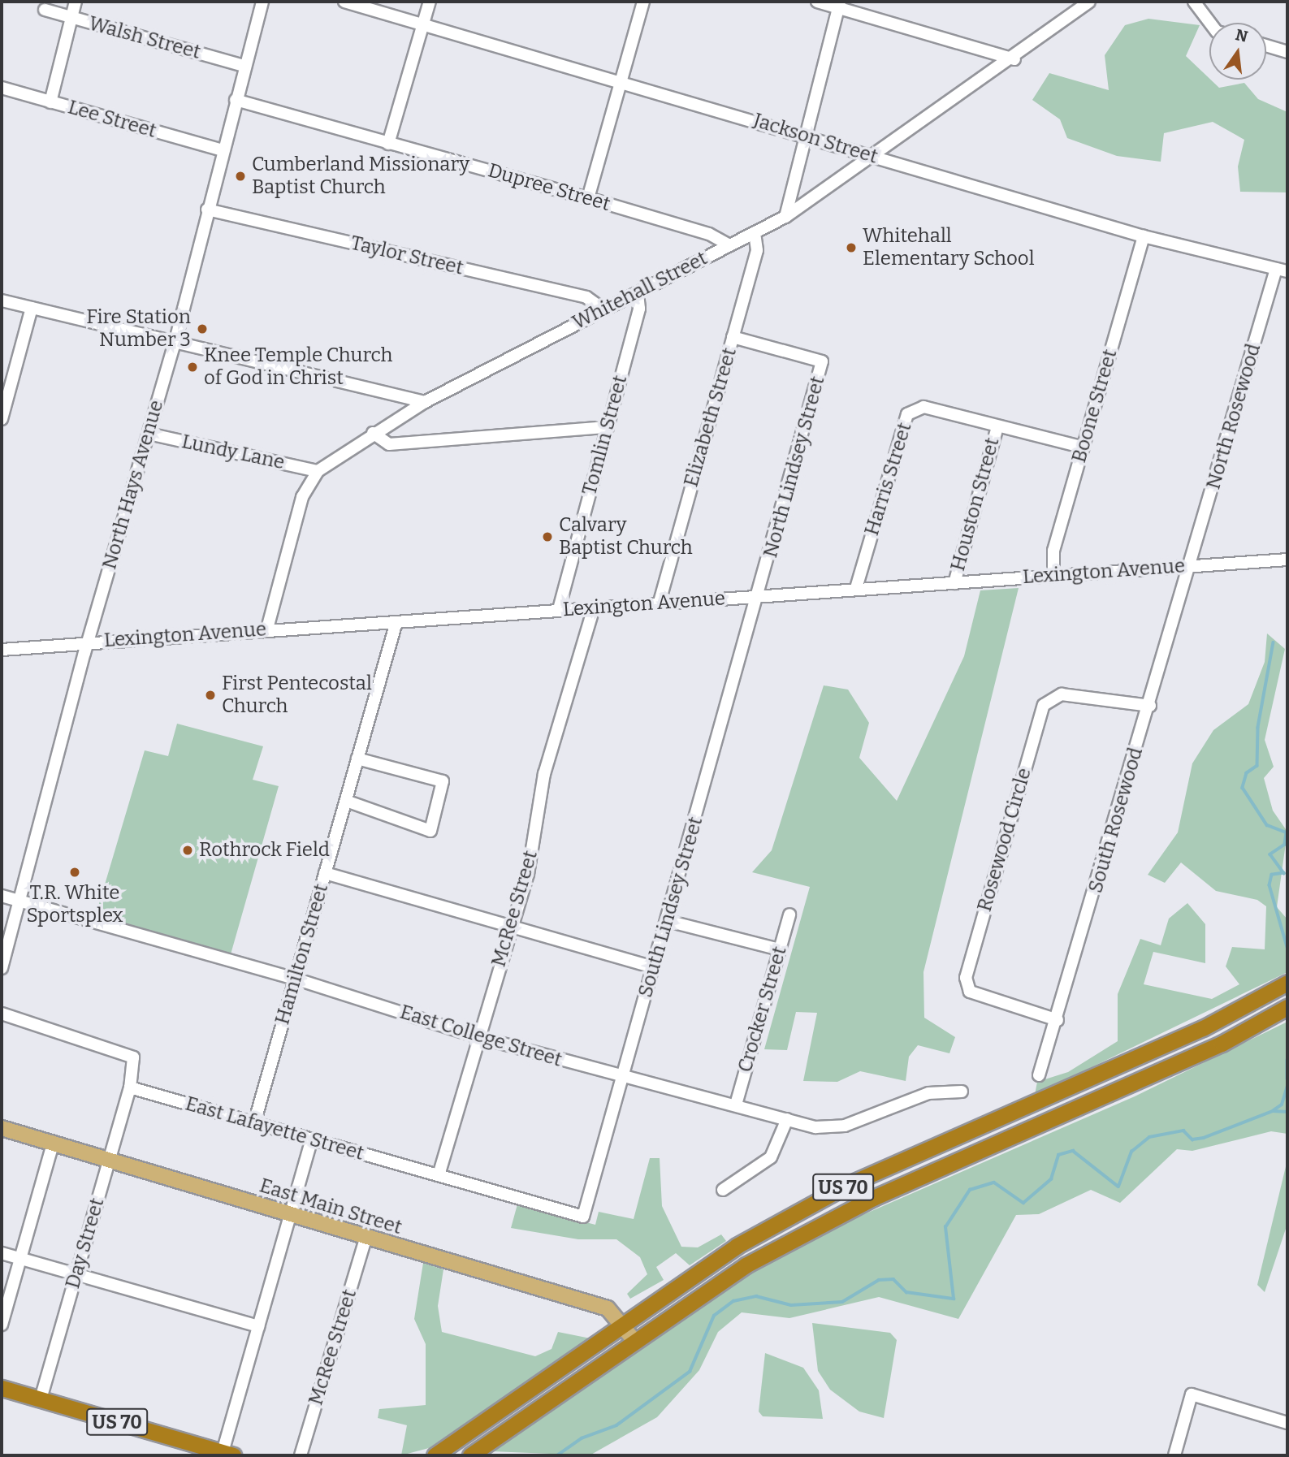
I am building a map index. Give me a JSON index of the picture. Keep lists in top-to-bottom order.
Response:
{
  "streets": {
    "highway": ["US 70"],
    "main road": ["East Main Street"],
    "street": [
      "Walsh Street",
      "Lee Street",
      "Jackson Street",
      "Dupree Street",
      "Taylor Street",
      "Whitehall Street",
      "Boone Street",
      "North Rosewood",
      "Elizabeth Street",
      "Tomlin Street",
      "Lundy Lane",
      "North Lindsey Street",
      "Harris Street",
      "North Hays Avenue",
      "Houston Street",
      "Lexington Avenue",
      "South Rosewood",
      "Rosewood Circle",
      "South Lindsey Street",
      "McRee Street",
      "Hamilton Street",
      "Crocker Street",
      "East College Street",
      "East Lafayette Street",
      "Day Street"
    ]
  },
  "crossings": [
    ["Walsh Street", "North Hays Avenue"],
    ["Lee Street", "North Hays Avenue"],
    ["Jackson Street", "Whitehall Street"],
    ["Jackson Street", "Boone Street"],
    ["Jackson Street", "North Rosewood"],
    ["Dupree Street", "Whitehall Street"],
    ["Dupree Street", "North Hays Avenue"],
    ["Taylor Street", "Whitehall Street"],
    ["Taylor Street", "North Hays Avenue"],
    ["Whitehall Street", "Elizabeth Street"],
    ["Whitehall Street", "Tomlin Street"],
    ["Whitehall Street", "Lundy Lane"],
    ["Whitehall Street", "Lexington Avenue"],
    ["Boone Street", "Harris Street"],
    ["Boone Street", "Lexington Avenue"],
    ["North Rosewood", "Lexington Avenue"],
    ["North Rosewood", "South Rosewood"],
    ["Elizabeth Street", "North Lindsey Street"],
    ["Elizabeth Street", "Lexington Avenue"],
    ["Tomlin Street", "Lexington Avenue"],
    ["Lundy Lane", "North Hays Avenue"],
    ["North Lindsey Street", "Lexington Avenue"],
    ["North Lindsey Street", "South Lindsey Street"],
    ["Harris Street", "Houston Street"],
    ["Harris Street", "Lexington Avenue"],
    ["North Hays Avenue", "Lexington Avenue"],
    ["North Hays Avenue", "East College Street"],
    ["Houston Street", "Lexington Avenue"],
    ["Lexington Avenue", "South Rosewood"],
    ["Lexington Avenue", "South Lindsey Street"],
    ["Lexington Avenue", "McRee Street"],
    ["Lexington Avenue", "Hamilton Street"],
    ["South Rosewood", "Rosewood Circle"],
    ["South Lindsey Street", "East College Street"],
    ["South Lindsey Street", "East Lafayette Street"],
    ["McRee Street", "East College Street"],
    ["McRee Street", "East Lafayette Street"],
    ["McRee Street", "East Main Street"],
    ["Hamilton Street", "East College Street"],
    ["Hamilton Street", "East Lafayette Street"],
    ["Crocker Street", "East College Street"],
    ["East Lafayette Street", "Day Street"],
    ["US 70", "East Main Street"],
    ["US 70", "Day Street"],
    ["East Main Street", "Day Street"]
  ],
  "places": [
    "Cumberland Missionary Baptist Church",
    "Whitehall Elementary School",
    "Fire Station Number 3",
    "Knee Temple Church of God in Christ",
    "Calvary Baptist Church",
    "First Pentecostal Church",
    "Rothrock Field",
    "T.R. White Sportsplex"
  ],
  "north": "top"
}
